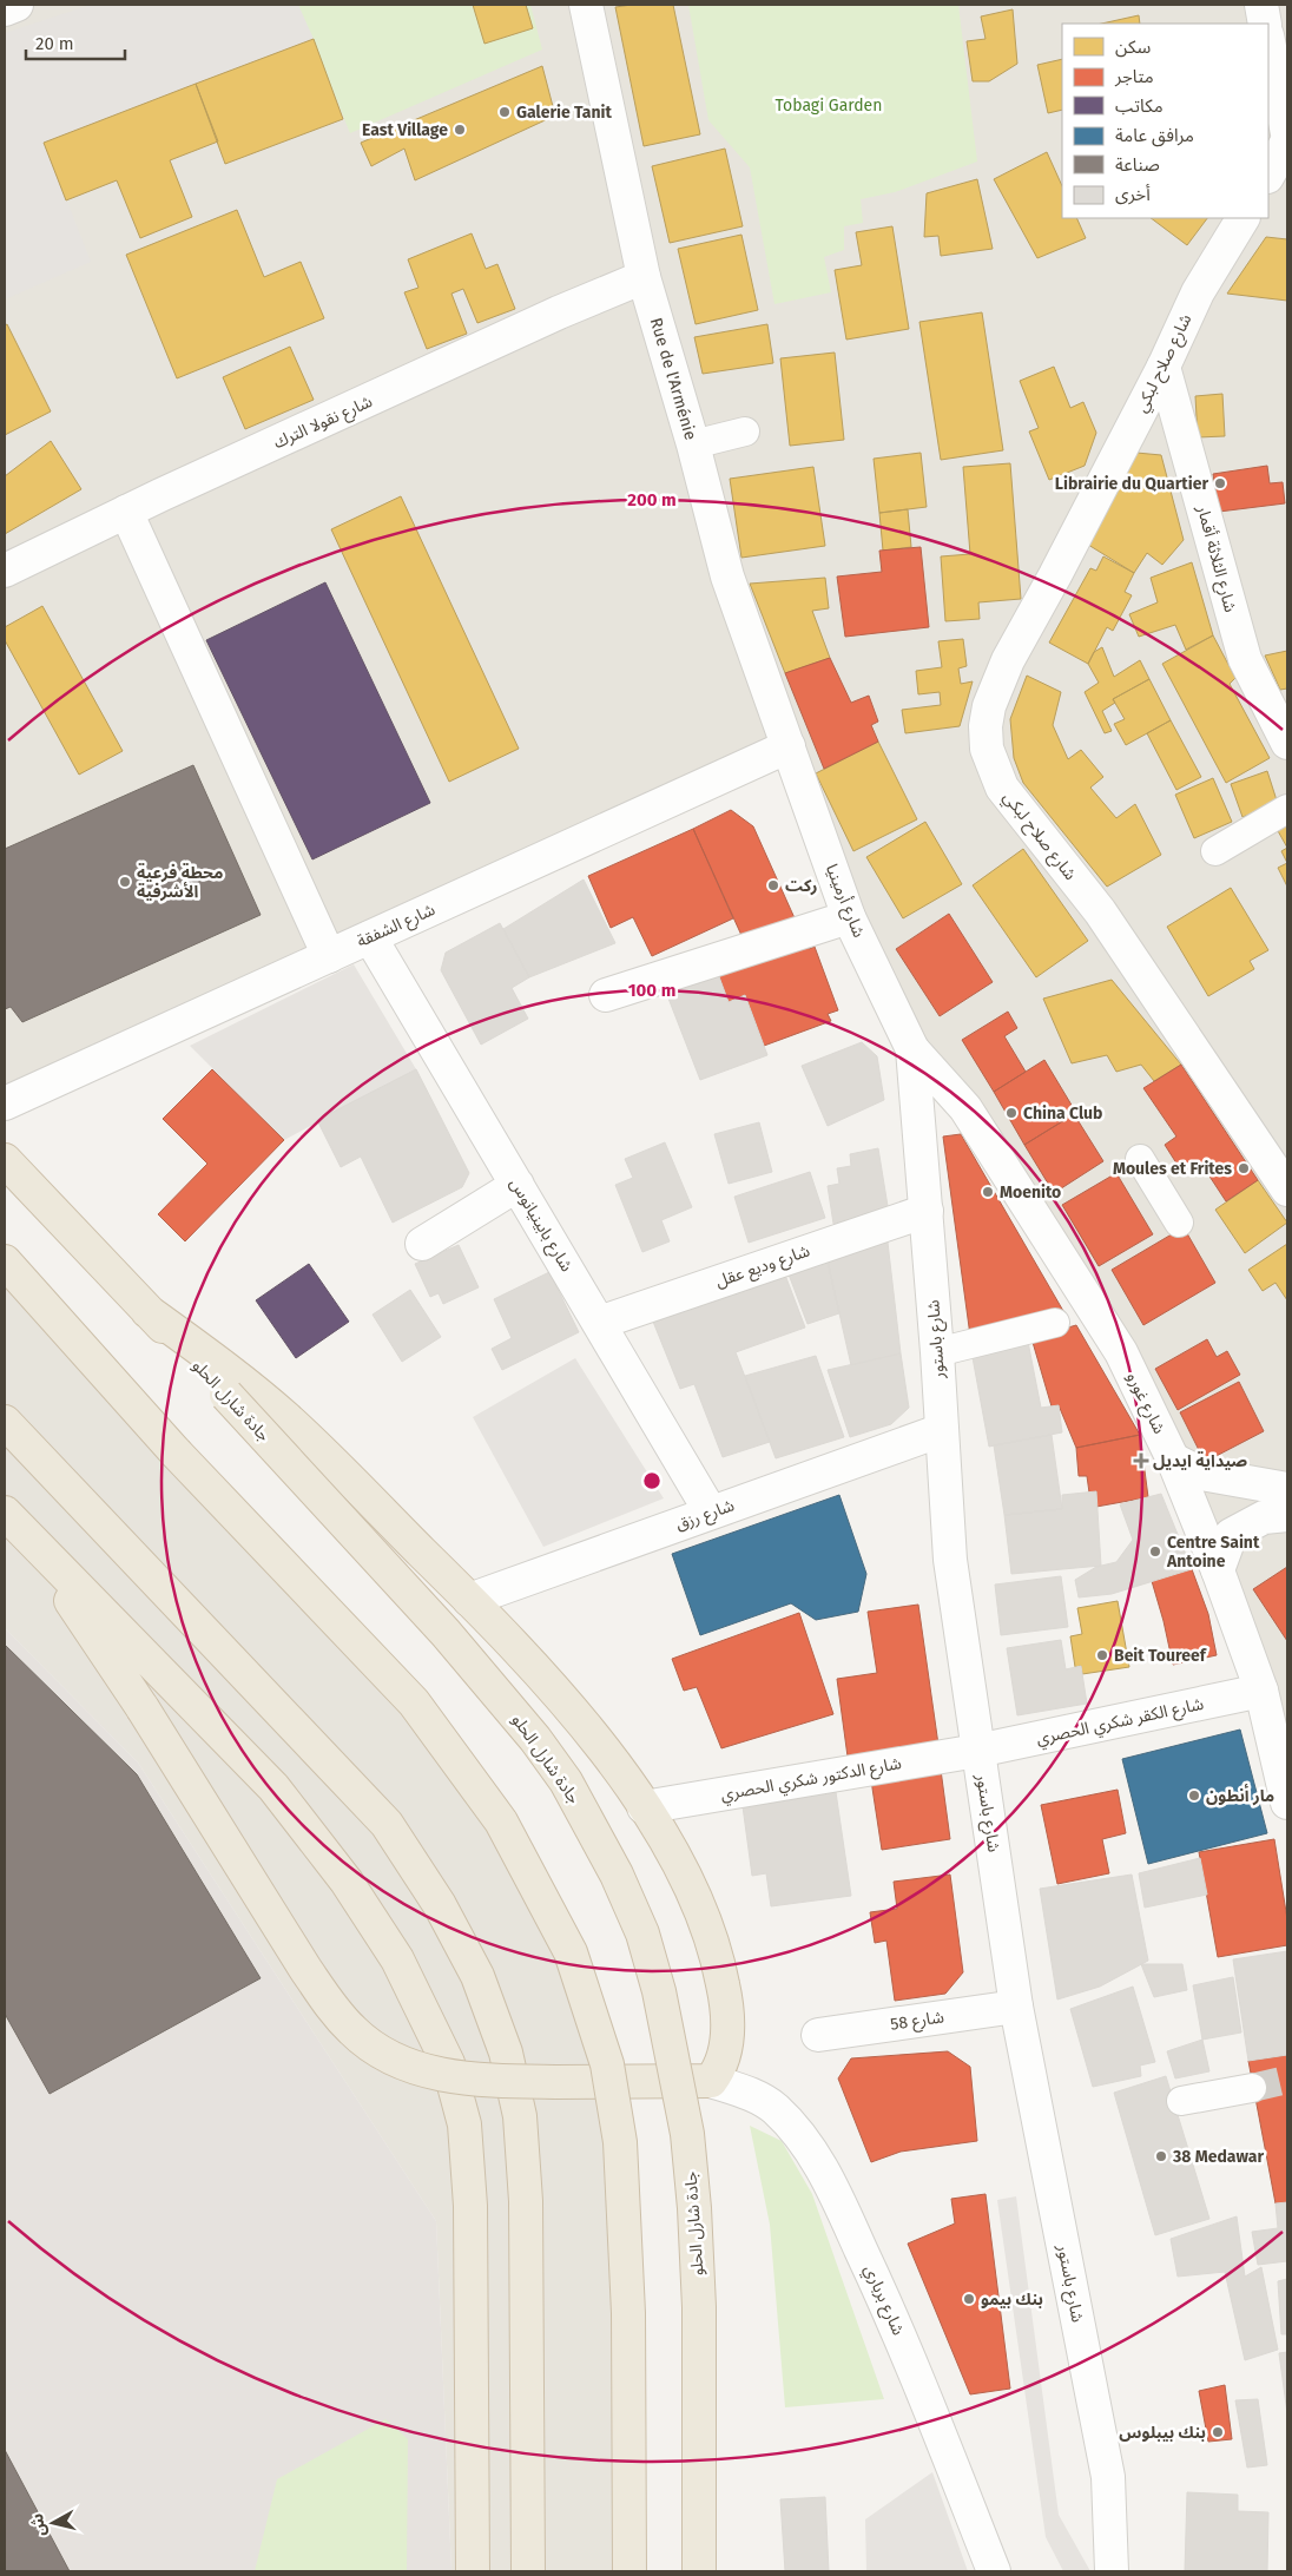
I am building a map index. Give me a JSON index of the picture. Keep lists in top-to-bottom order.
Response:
{
  "streets": {
    "highway": ["جادة شارل الحلو"],
    "street": [
      "شارع صلاح لبكي",
      "Rue de l'Arménie",
      "شارع نقولا الترك",
      "شارع الثلاثة أقمار",
      "شارع أرمينيا",
      "شارع الشفقة",
      "شارع بابينيانوس",
      "شارع وديع عقل",
      "شارع باستور",
      "شارع غورو",
      "شارع رزق",
      "شارع الکقر شكري الحصري",
      "شارع الدكتور شكري الحصري",
      "شارع 58",
      "شارع برباري"
    ]
  },
  "crossings": [
    ["شارع صلاح لبكي", "شارع الثلاثة أقمار"],
    ["Rue de l'Arménie", "شارع نقولا الترك"],
    ["Rue de l'Arménie", "شارع أرمينيا"],
    ["Rue de l'Arménie", "شارع الشفقة"],
    ["شارع أرمينيا", "شارع الشفقة"],
    ["شارع أرمينيا", "شارع باستور"],
    ["شارع أرمينيا", "شارع غورو"],
    ["شارع الشفقة", "شارع بابينيانوس"],
    ["شارع بابينيانوس", "شارع وديع عقل"],
    ["شارع بابينيانوس", "شارع رزق"],
    ["شارع وديع عقل", "شارع باستور"],
    ["شارع باستور", "شارع غورو"],
    ["شارع باستور", "شارع رزق"],
    ["شارع باستور", "شارع الکقر شكري الحصري"],
    ["شارع باستور", "شارع الدكتور شكري الحصري"],
    ["شارع باستور", "شارع 58"],
    ["شارع غورو", "شارع الکقر شكري الحصري"],
    ["شارع الکقر شكري الحصري", "شارع الدكتور شكري الحصري"]
  ],
  "parks": ["Tobagi Garden"],
  "places": {
    "other": [
      "Galerie Tanit",
      "East Village",
      "Librairie du Quartier",
      "محطة فرعية الأشرفية",
      "ركت",
      "China Club",
      "Moules et Frites",
      "Moenito",
      "Centre Saint Antoine",
      "Beit Toureef",
      "مار أنطون",
      "38 Medawar",
      "بنك بيمو",
      "بنك بيبلوس"
    ],
    "health": ["صيداية ايديل"]
  },
  "legend": [
    "سكن",
    "متاجر",
    "مكاتب",
    "مرافق عامة",
    "صناعة",
    "أخرى"
  ],
  "scale_bar": "20 m",
  "north": "left",
  "rings": ["200 m", "100 m"]
}
